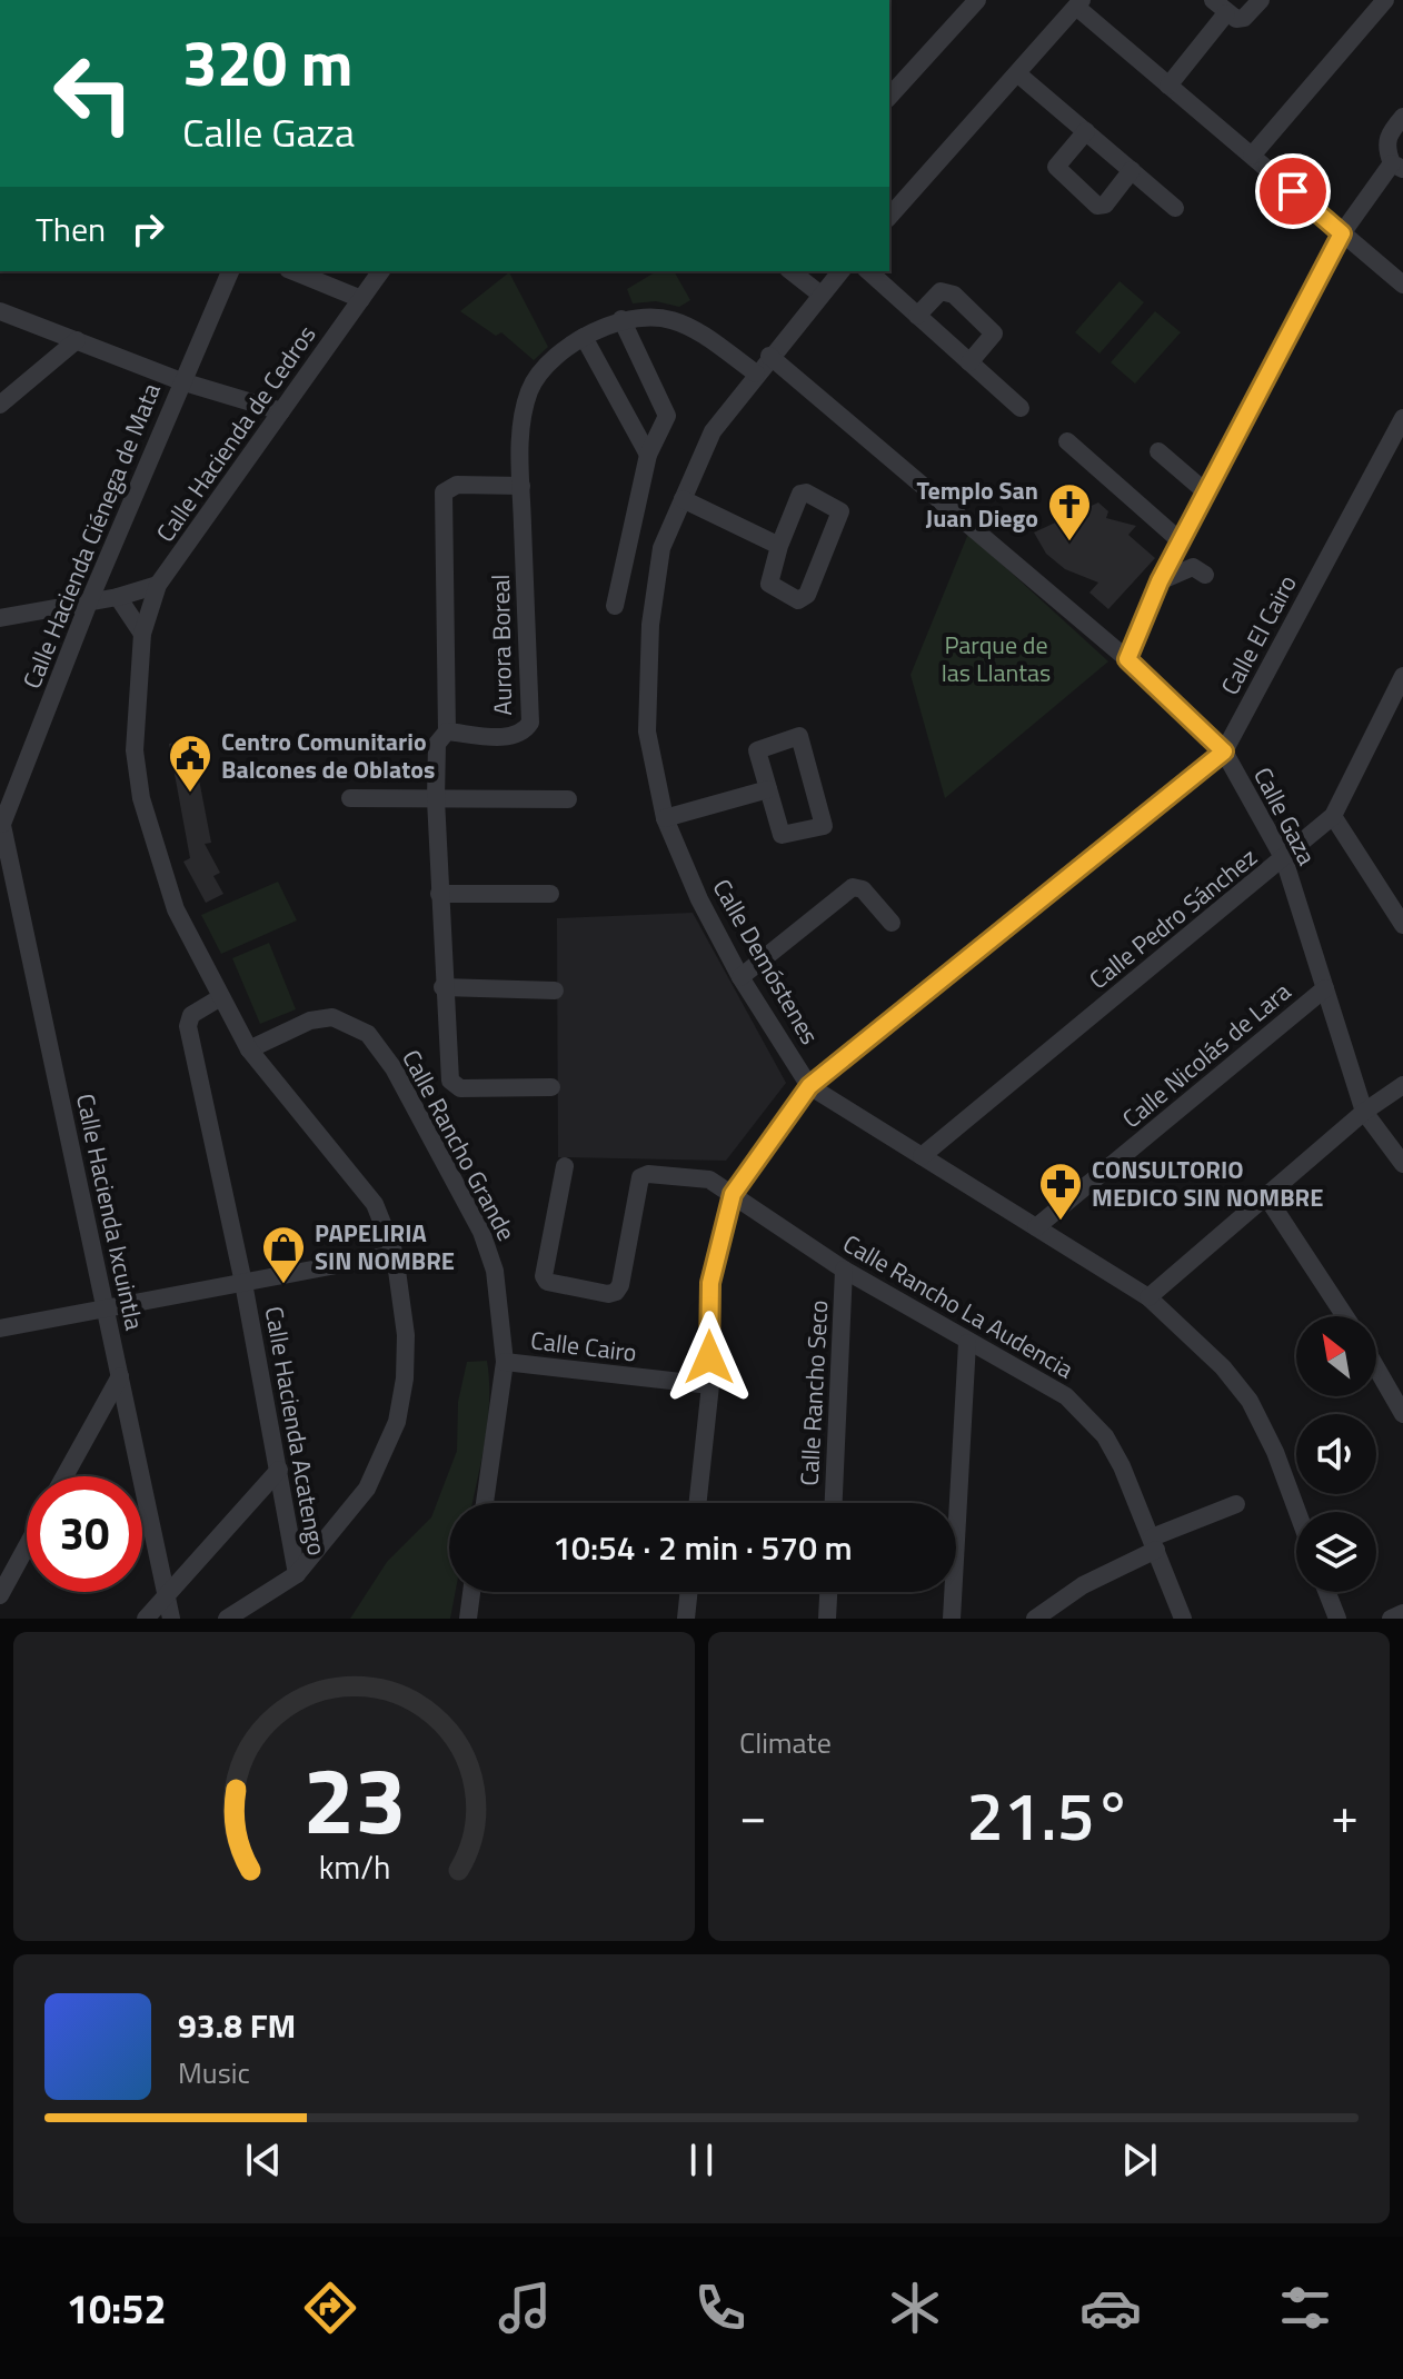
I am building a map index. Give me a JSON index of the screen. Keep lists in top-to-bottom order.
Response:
{
  "streets": {
    "street": [
      "Calle Hacienda de Cedros",
      "Calle Hacienda Ciénega de Mata",
      "Calle El Cairo",
      "Aurora Boreal",
      "Calle Gaza",
      "Calle Pedro Sánchez",
      "Calle Demóstenes",
      "Calle Nicolás de Lara",
      "Calle Rancho Grande",
      "Calle Hacienda Ixcuintla",
      "Calle Rancho La Audencia",
      "Calle Cairo",
      "Calle Rancho Seco",
      "Calle Hacienda Acatengo"
    ]
  },
  "crossings": [
    ["Calle Hacienda de Cedros", "Calle Rancho Grande"],
    ["Calle Hacienda de Cedros", "Calle Hacienda Acatengo"],
    ["Calle Hacienda Ciénega de Mata", "Calle Hacienda Ixcuintla"],
    ["Calle El Cairo", "Calle Gaza"],
    ["Calle El Cairo", "Calle Demóstenes"],
    ["Calle El Cairo", "Calle Rancho La Audencia"],
    ["Calle El Cairo", "Calle Cairo"],
    ["Aurora Boreal", "Calle Demóstenes"],
    ["Calle Gaza", "Calle Pedro Sánchez"],
    ["Calle Gaza", "Calle Demóstenes"],
    ["Calle Gaza", "Calle Nicolás de Lara"],
    ["Calle Pedro Sánchez", "Calle Demóstenes"],
    ["Calle Demóstenes", "Calle Nicolás de Lara"],
    ["Calle Rancho Grande", "Calle Cairo"],
    ["Calle Rancho La Audencia", "Calle Rancho Seco"]
  ],
  "parks": ["Parque de las Llantas"],
  "places": {
    "church": ["Templo San Juan Diego"],
    "public building": ["Centro Comunitario Balcones de Oblatos"],
    "pharmacy": ["CONSULTORIO MEDICO SIN NOMBRE"],
    "shop": ["PAPELIRIA SIN NOMBRE"]
  },
  "north": "top left",
  "page": {
    "turn": ["320 m", "Calle Gaza"],
    "then": "Then",
    "limit": "30",
    "trip": "10:54 · 2 min · 570 m",
    "tile": "Climate",
    "heat": ["−", "21.5°", "+"],
    "song": ["93.8 FM", "Music"],
    "tabs": "10:52",
    "gauge": ["23", "km/h"]
  }
}
